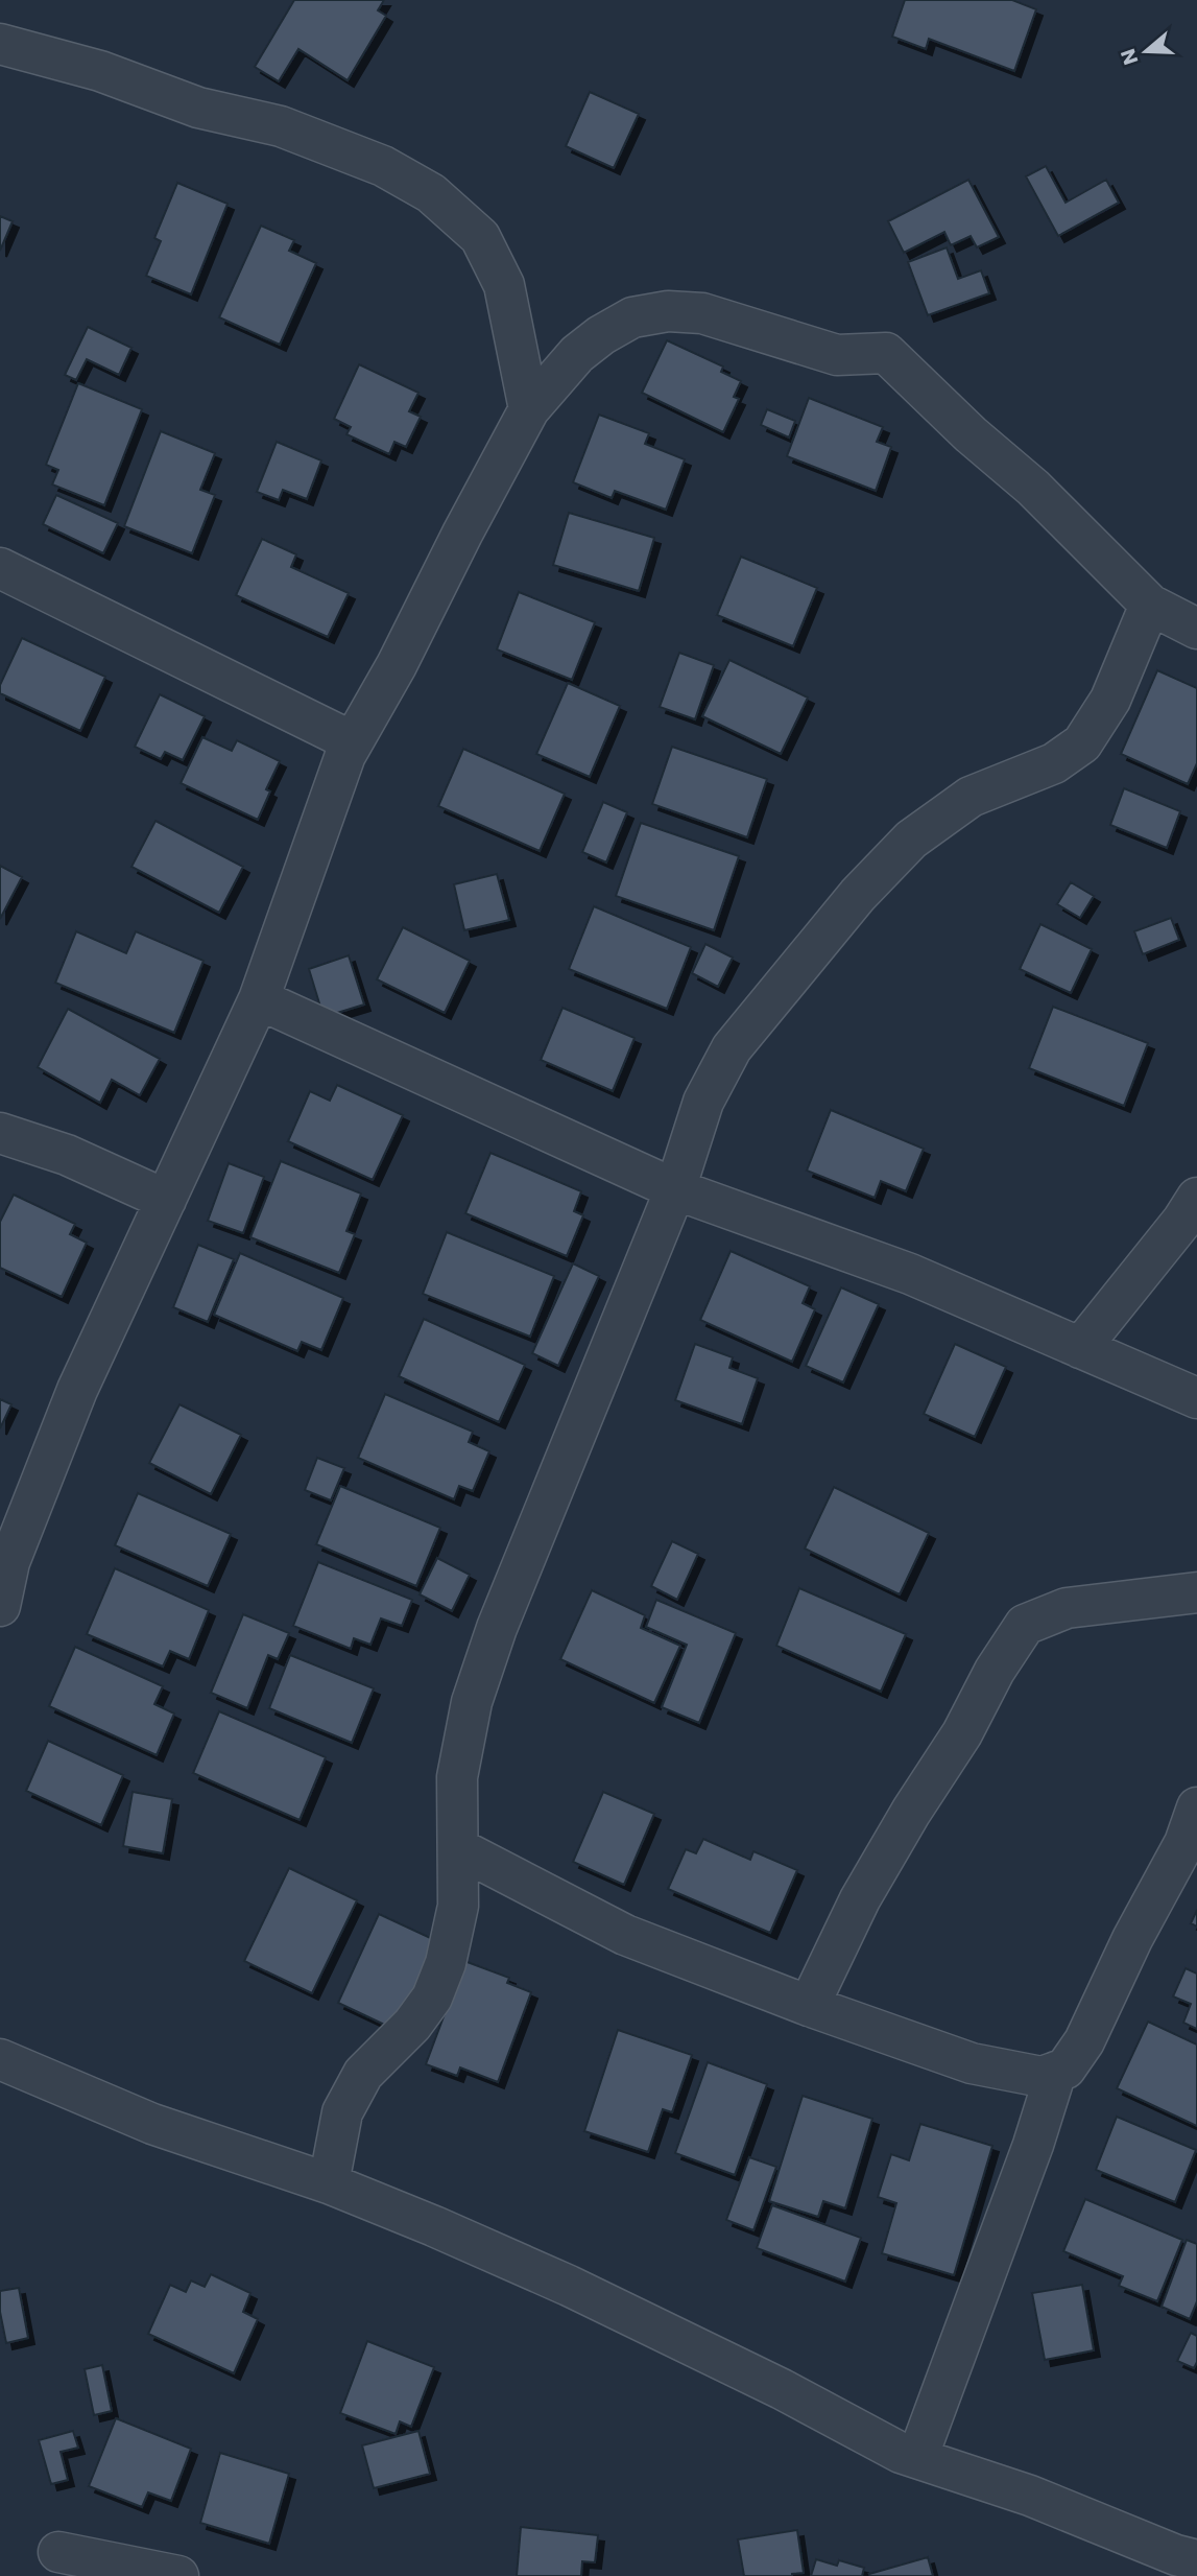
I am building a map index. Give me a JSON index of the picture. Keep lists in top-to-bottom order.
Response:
{
  "north": "left"
}
